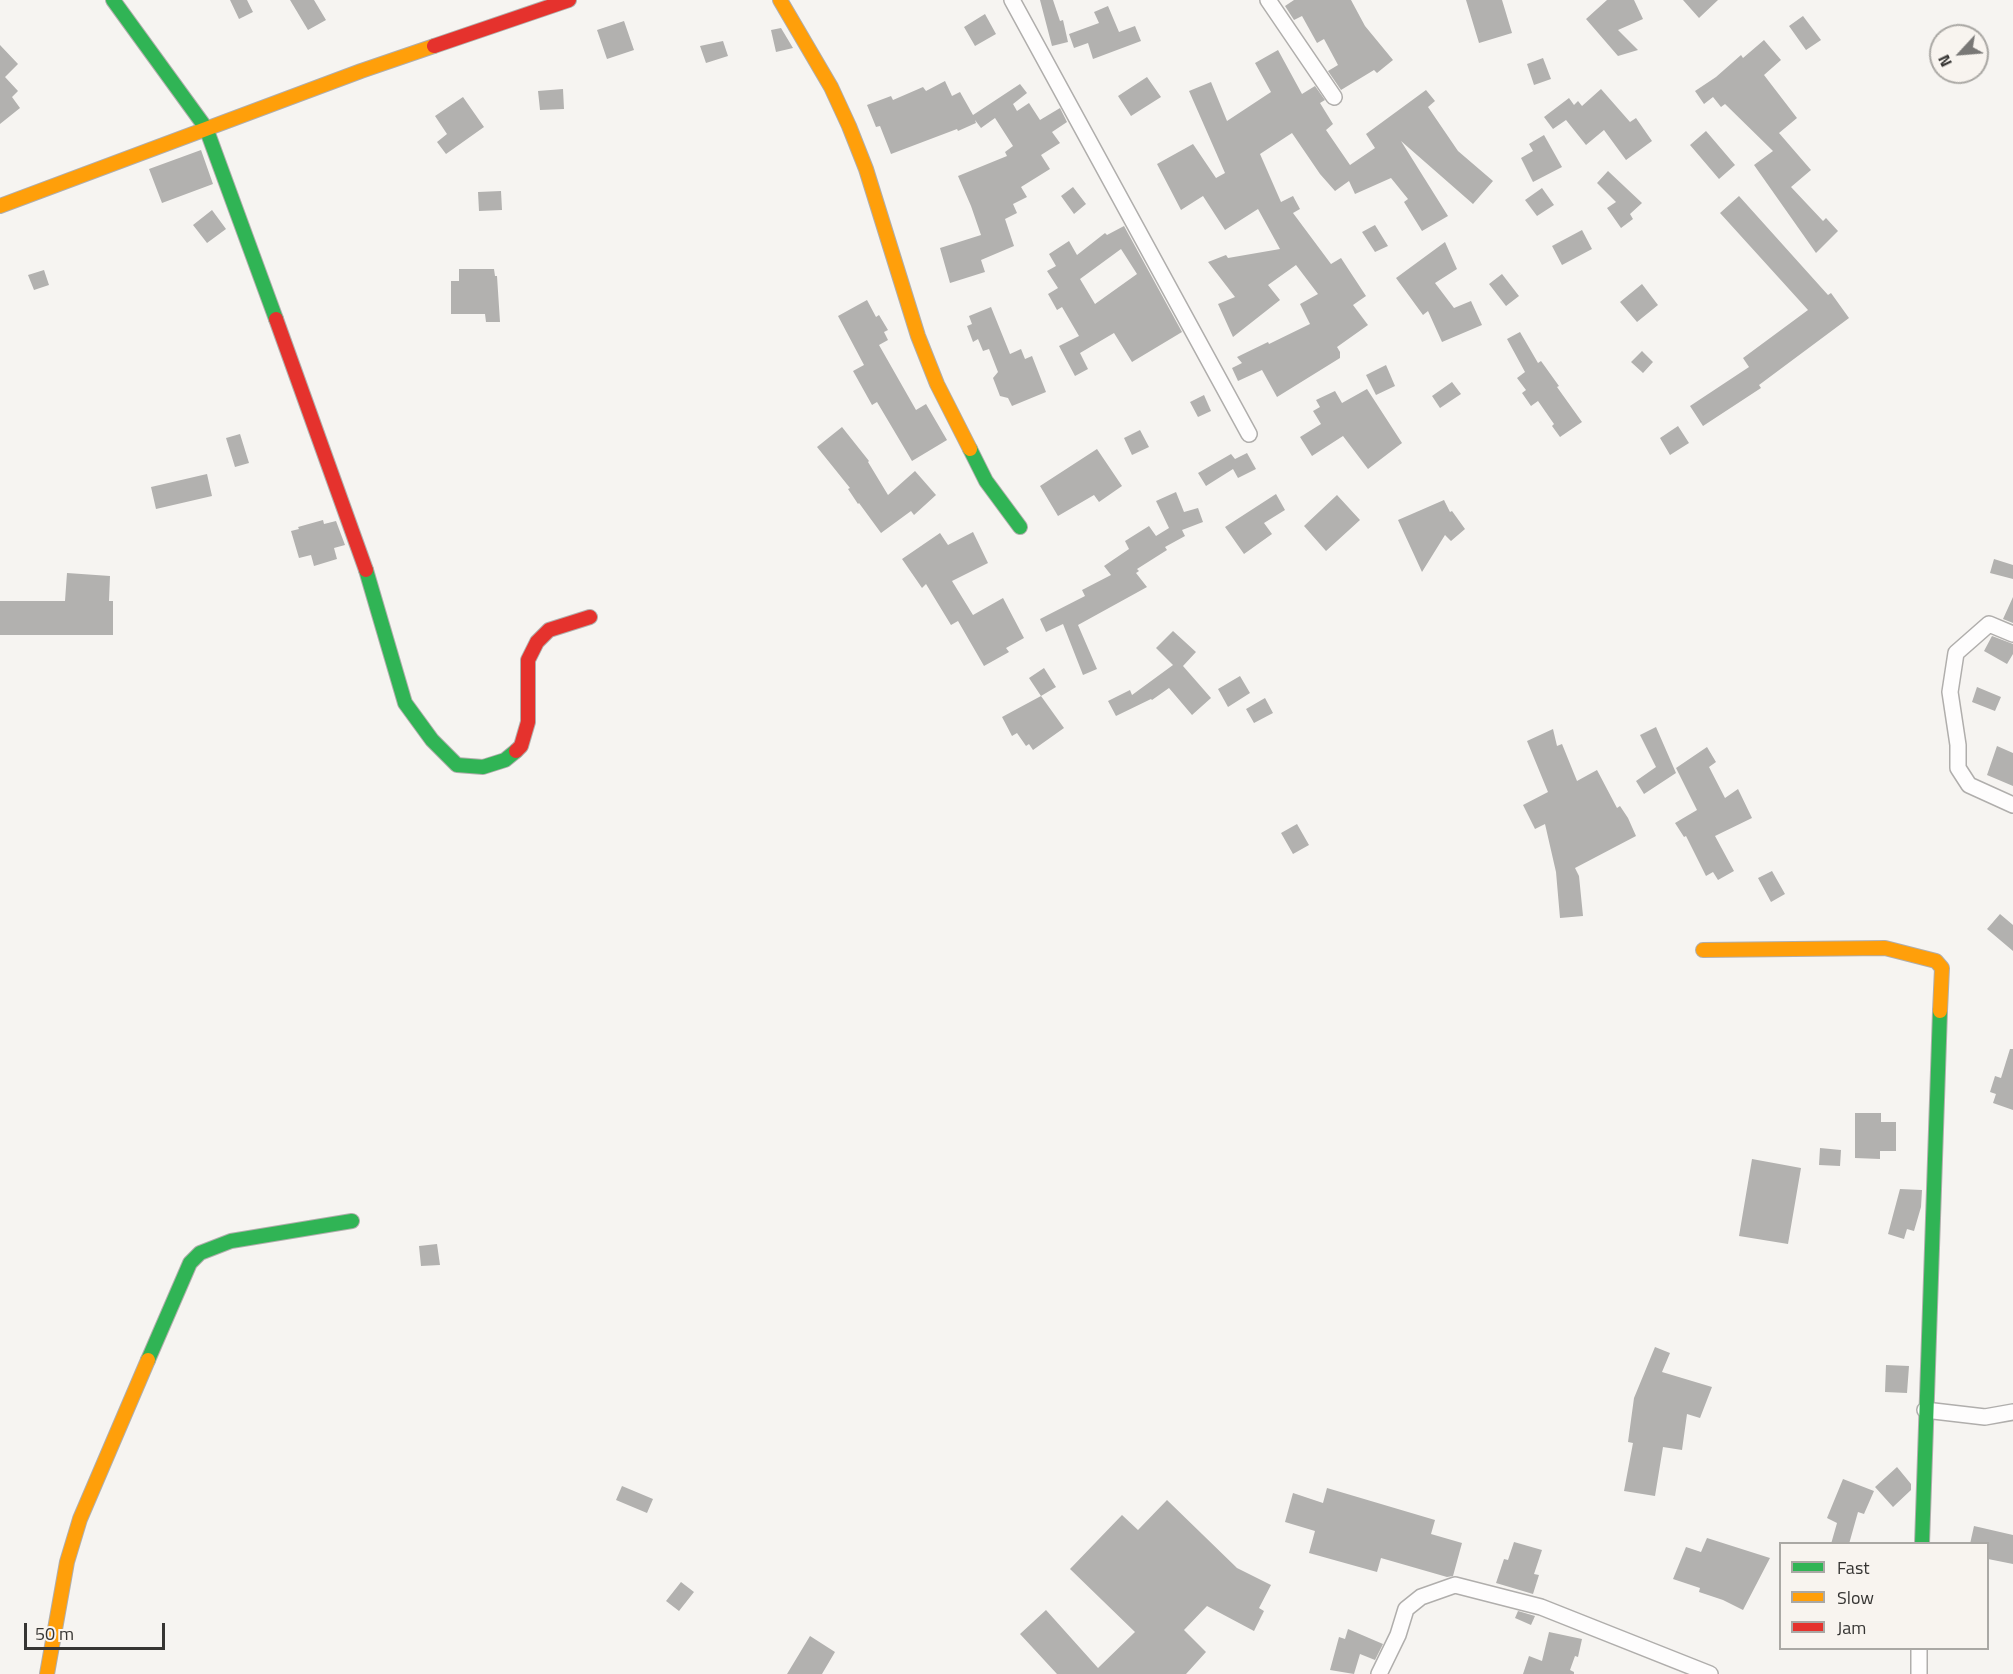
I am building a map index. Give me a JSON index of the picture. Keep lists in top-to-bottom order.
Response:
{
  "legend": ["Fast", "Slow", "Jam"],
  "scale_bar": "50 m",
  "north": "bottom left"
}
